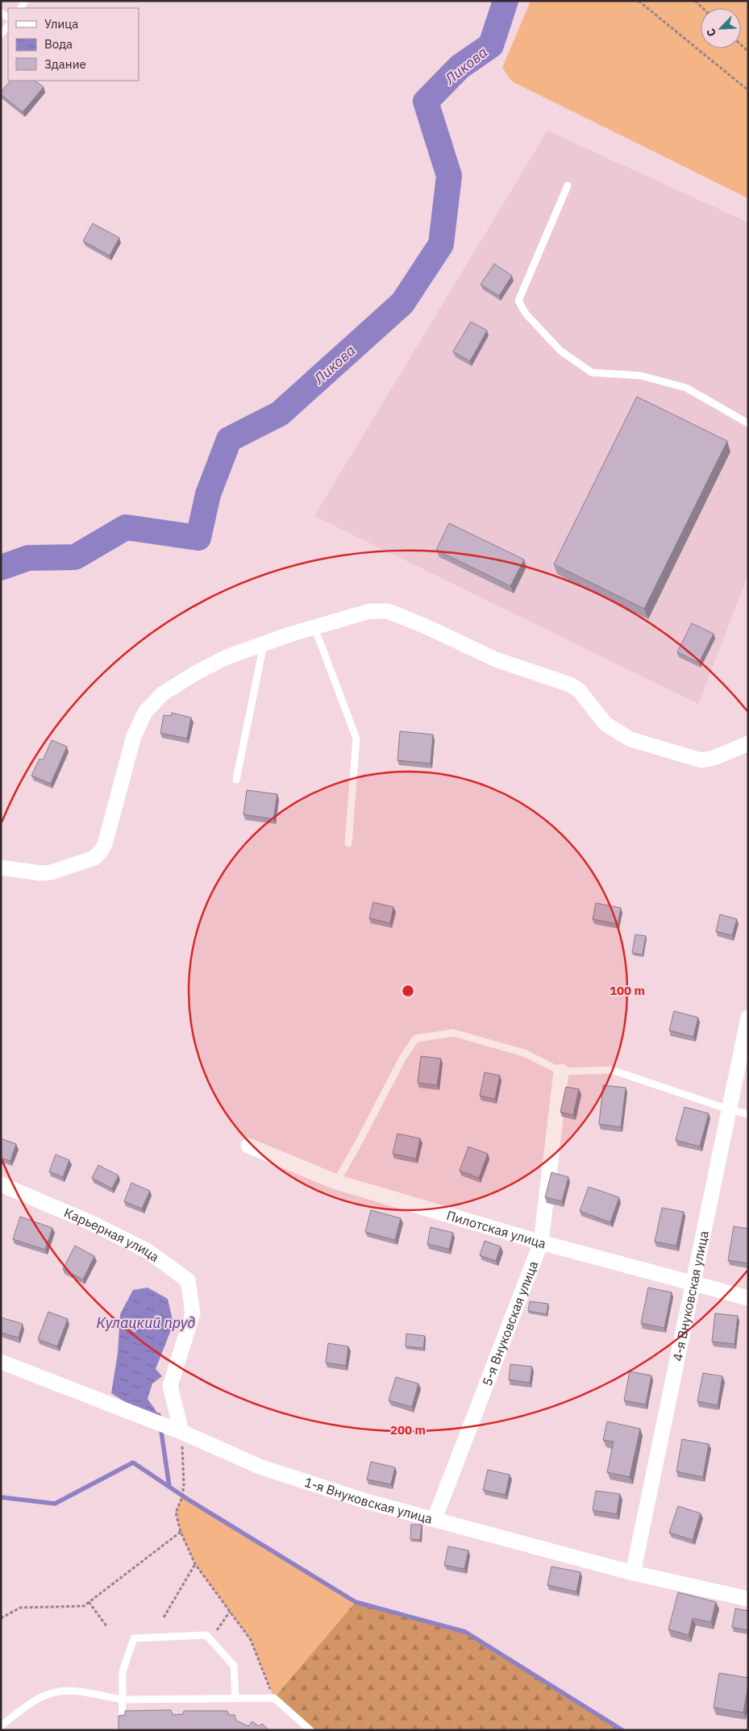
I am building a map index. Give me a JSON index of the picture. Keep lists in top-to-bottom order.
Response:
{
  "streets": {
    "street": [
      "Пилотская улица",
      "Карьерная улица",
      "4-я Внуковская улица",
      "5-я Внуковская улица",
      "1-я Внуковская улица"
    ]
  },
  "crossings": [
    ["Пилотская улица", "4-я Внуковская улица"],
    ["Пилотская улица", "5-я Внуковская улица"],
    ["Карьерная улица", "1-я Внуковская улица"],
    ["4-я Внуковская улица", "1-я Внуковская улица"],
    ["5-я Внуковская улица", "1-я Внуковская улица"]
  ],
  "water": ["Ликова", "Кулацкий пруд"],
  "legend": ["Улица", "Вода", "Здание"],
  "north": "bottom left",
  "rings": ["100 m", "200 m"]
}
